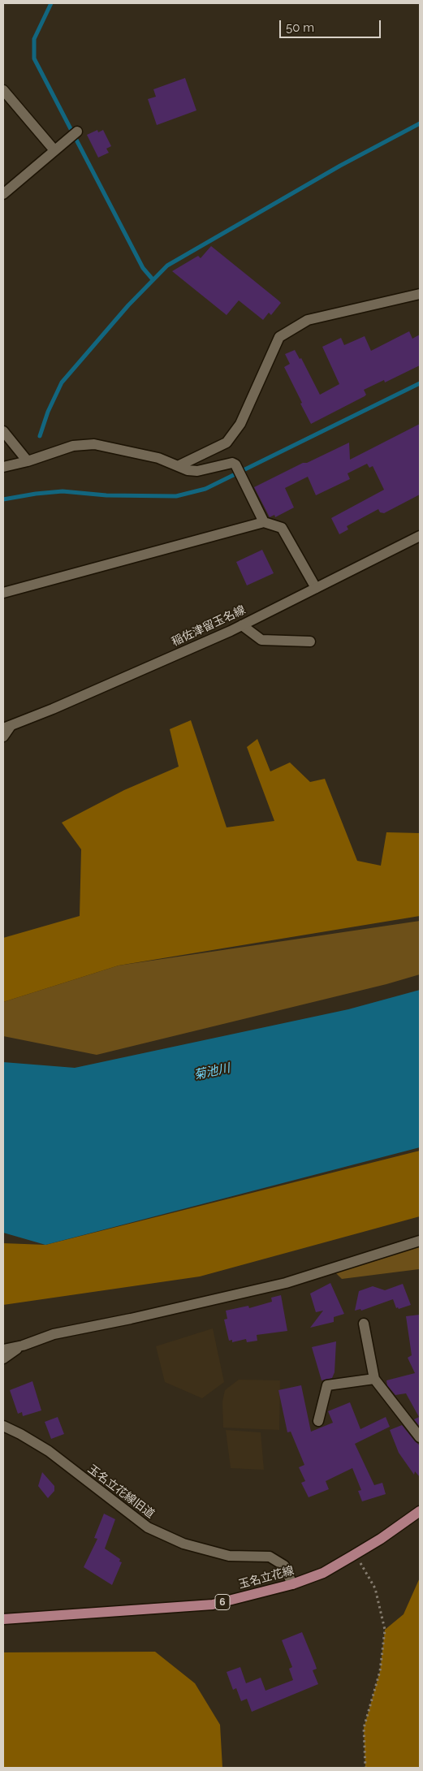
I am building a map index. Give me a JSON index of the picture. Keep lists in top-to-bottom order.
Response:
{
  "streets": {
    "main road": ["玉名立花線", "6"],
    "street": ["稲佐津留玉名線", "玉名立花線旧道"]
  },
  "crossings": [
    ["玉名立花線旧道", "玉名立花線"]
  ],
  "water": ["菊池川"],
  "scale_bar": "50 m"
}
